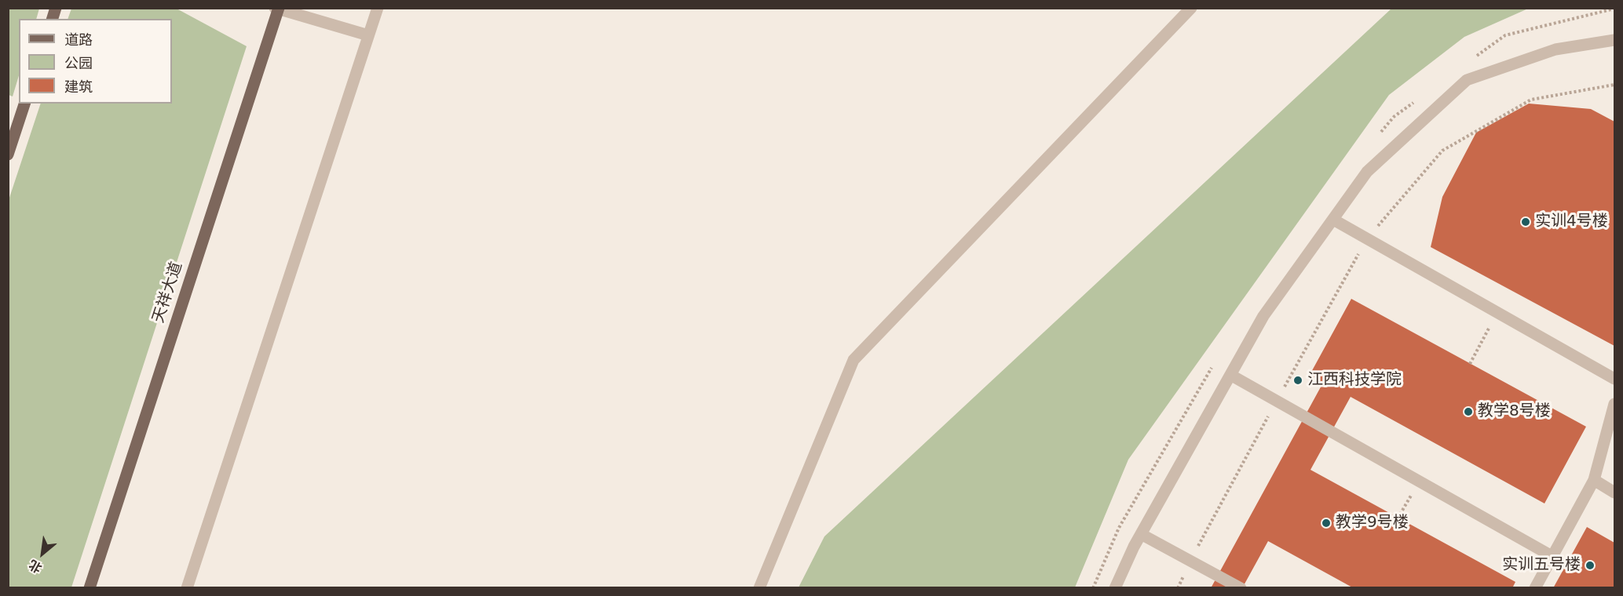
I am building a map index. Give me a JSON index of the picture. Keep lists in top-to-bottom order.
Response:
{
  "streets": {
    "main road": ["天祥大道"]
  },
  "places": [
    "实训4号楼",
    "江西科技学院",
    "教学8号楼",
    "教学9号楼",
    "实训五号楼"
  ],
  "legend": ["道路", "公园", "建筑"],
  "north": "bottom left"
}
